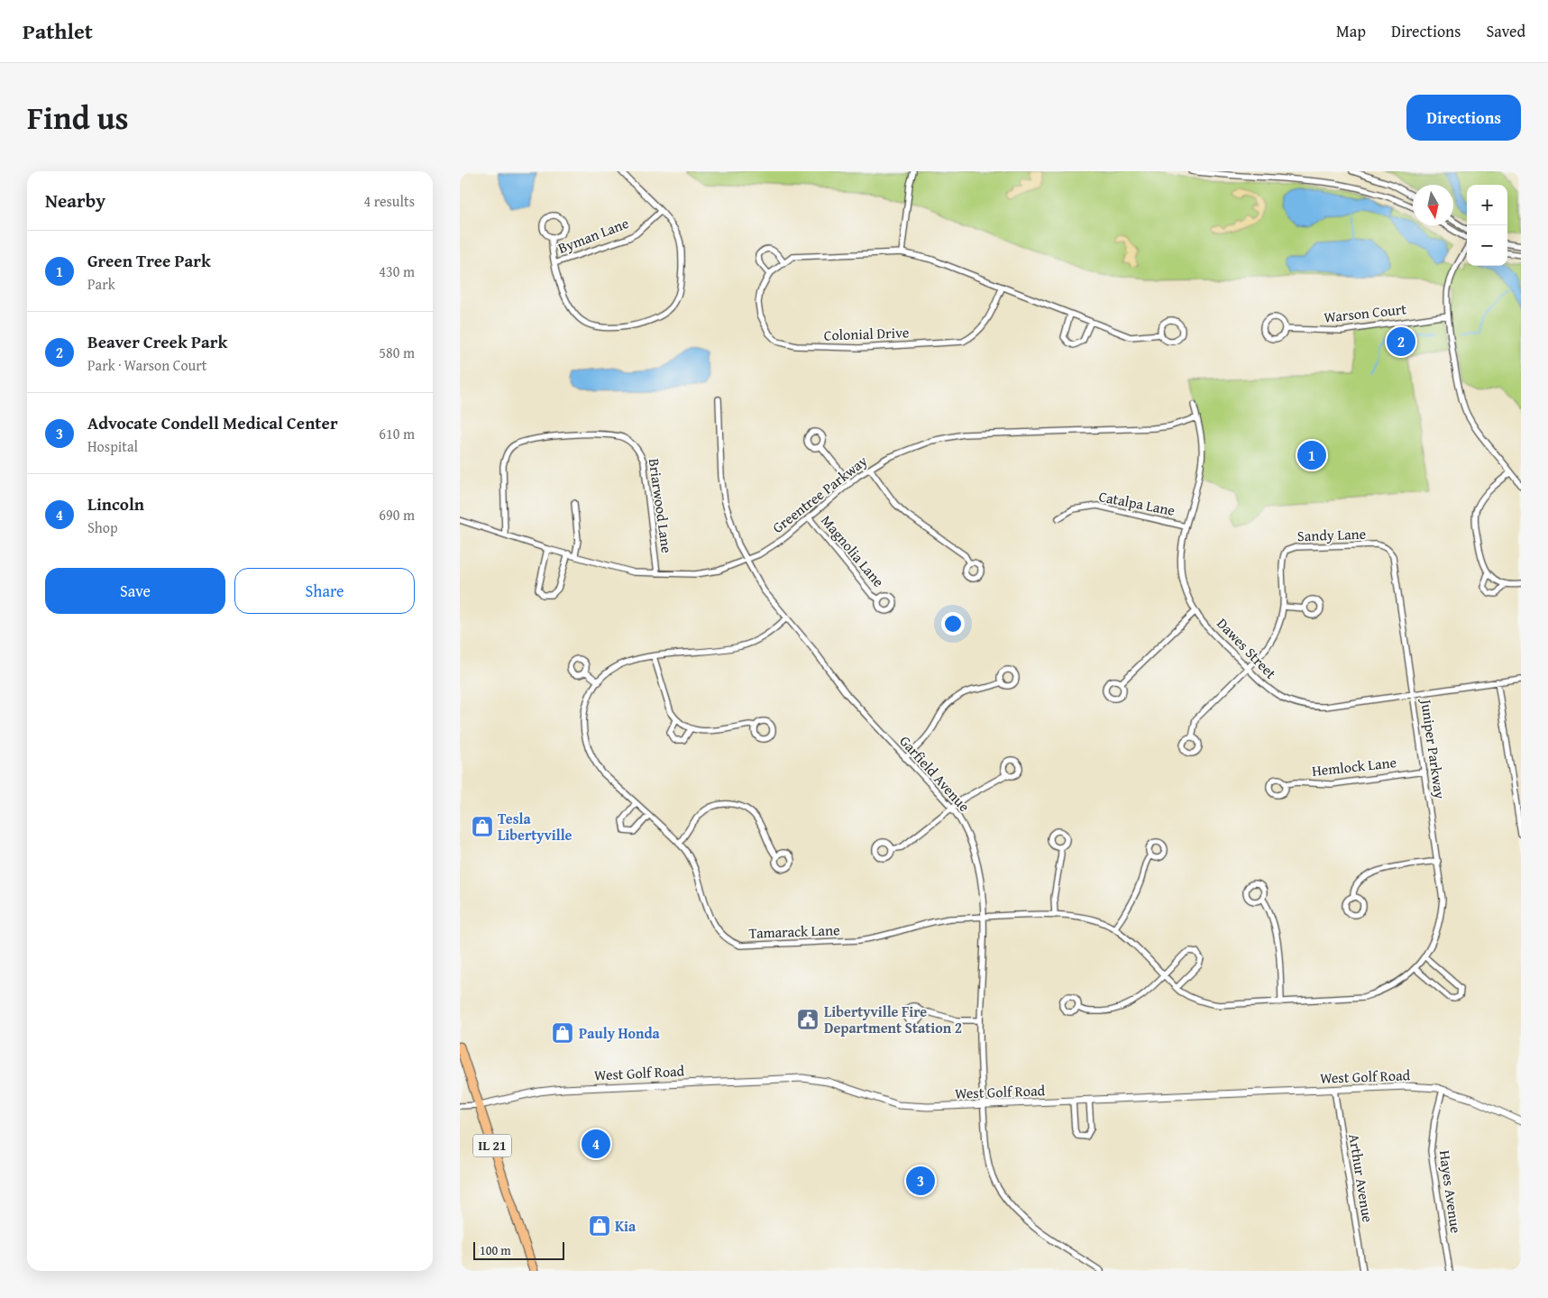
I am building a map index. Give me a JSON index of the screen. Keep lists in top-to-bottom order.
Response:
{
  "streets": {
    "main road": ["IL 21"],
    "street": [
      "Byman Lane",
      "Warson Court",
      "Colonial Drive",
      "Greentree Parkway",
      "Catalpa Lane",
      "Briarwood Lane",
      "Sandy Lane",
      "Magnolia Lane",
      "Dawes Street",
      "Juniper Parkway",
      "Hemlock Lane",
      "Garfield Avenue",
      "Tamarack Lane",
      "West Golf Road",
      "Arthur Avenue",
      "Hayes Avenue"
    ]
  },
  "crossings": [
    ["Greentree Parkway", "Briarwood Lane"],
    ["Greentree Parkway", "Magnolia Lane"],
    ["Greentree Parkway", "Dawes Street"],
    ["Greentree Parkway", "Garfield Avenue"],
    ["Catalpa Lane", "Dawes Street"],
    ["Sandy Lane", "Dawes Street"],
    ["Sandy Lane", "Juniper Parkway"],
    ["Dawes Street", "Juniper Parkway"],
    ["Juniper Parkway", "Hemlock Lane"],
    ["Juniper Parkway", "Garfield Avenue"],
    ["Juniper Parkway", "Tamarack Lane"],
    ["Garfield Avenue", "Tamarack Lane"],
    ["Garfield Avenue", "West Golf Road"],
    ["West Golf Road", "IL 21"],
    ["West Golf Road", "Arthur Avenue"],
    ["West Golf Road", "Hayes Avenue"]
  ],
  "places": {
    "shop": ["Tesla Libertyville", "Pauly Honda", "Kia"],
    "public building": ["Libertyville Fire Department Station 2"]
  },
  "scale_bar": "100 m",
  "north": "bottom",
  "page": {
    "header": "Pathlet",
    "nav": ["Map", "Directions", "Saved"],
    "title": "Find us",
    "buttons": [
      "Directions",
      ["Save", "Share"]
    ],
    "heading": ["Nearby", "4 results"],
    "map_buttons": ["+", "−"],
    "list": [
      {
        "mark": "1",
        "name": "Green Tree Park",
        "note": "Park",
        "value": "430 m"
      },
      {
        "mark": "2",
        "name": "Beaver Creek Park",
        "note": "Park · Warson Court",
        "value": "580 m"
      },
      {
        "mark": "3",
        "name": "Advocate Condell Medical Center",
        "note": "Hospital",
        "value": "610 m"
      },
      {
        "mark": "4",
        "name": "Lincoln",
        "note": "Shop",
        "value": "690 m"
      }
    ],
    "pins": [
      "2",
      "1",
      "4",
      "3"
    ],
    "scale": "100 m"
  }
}
